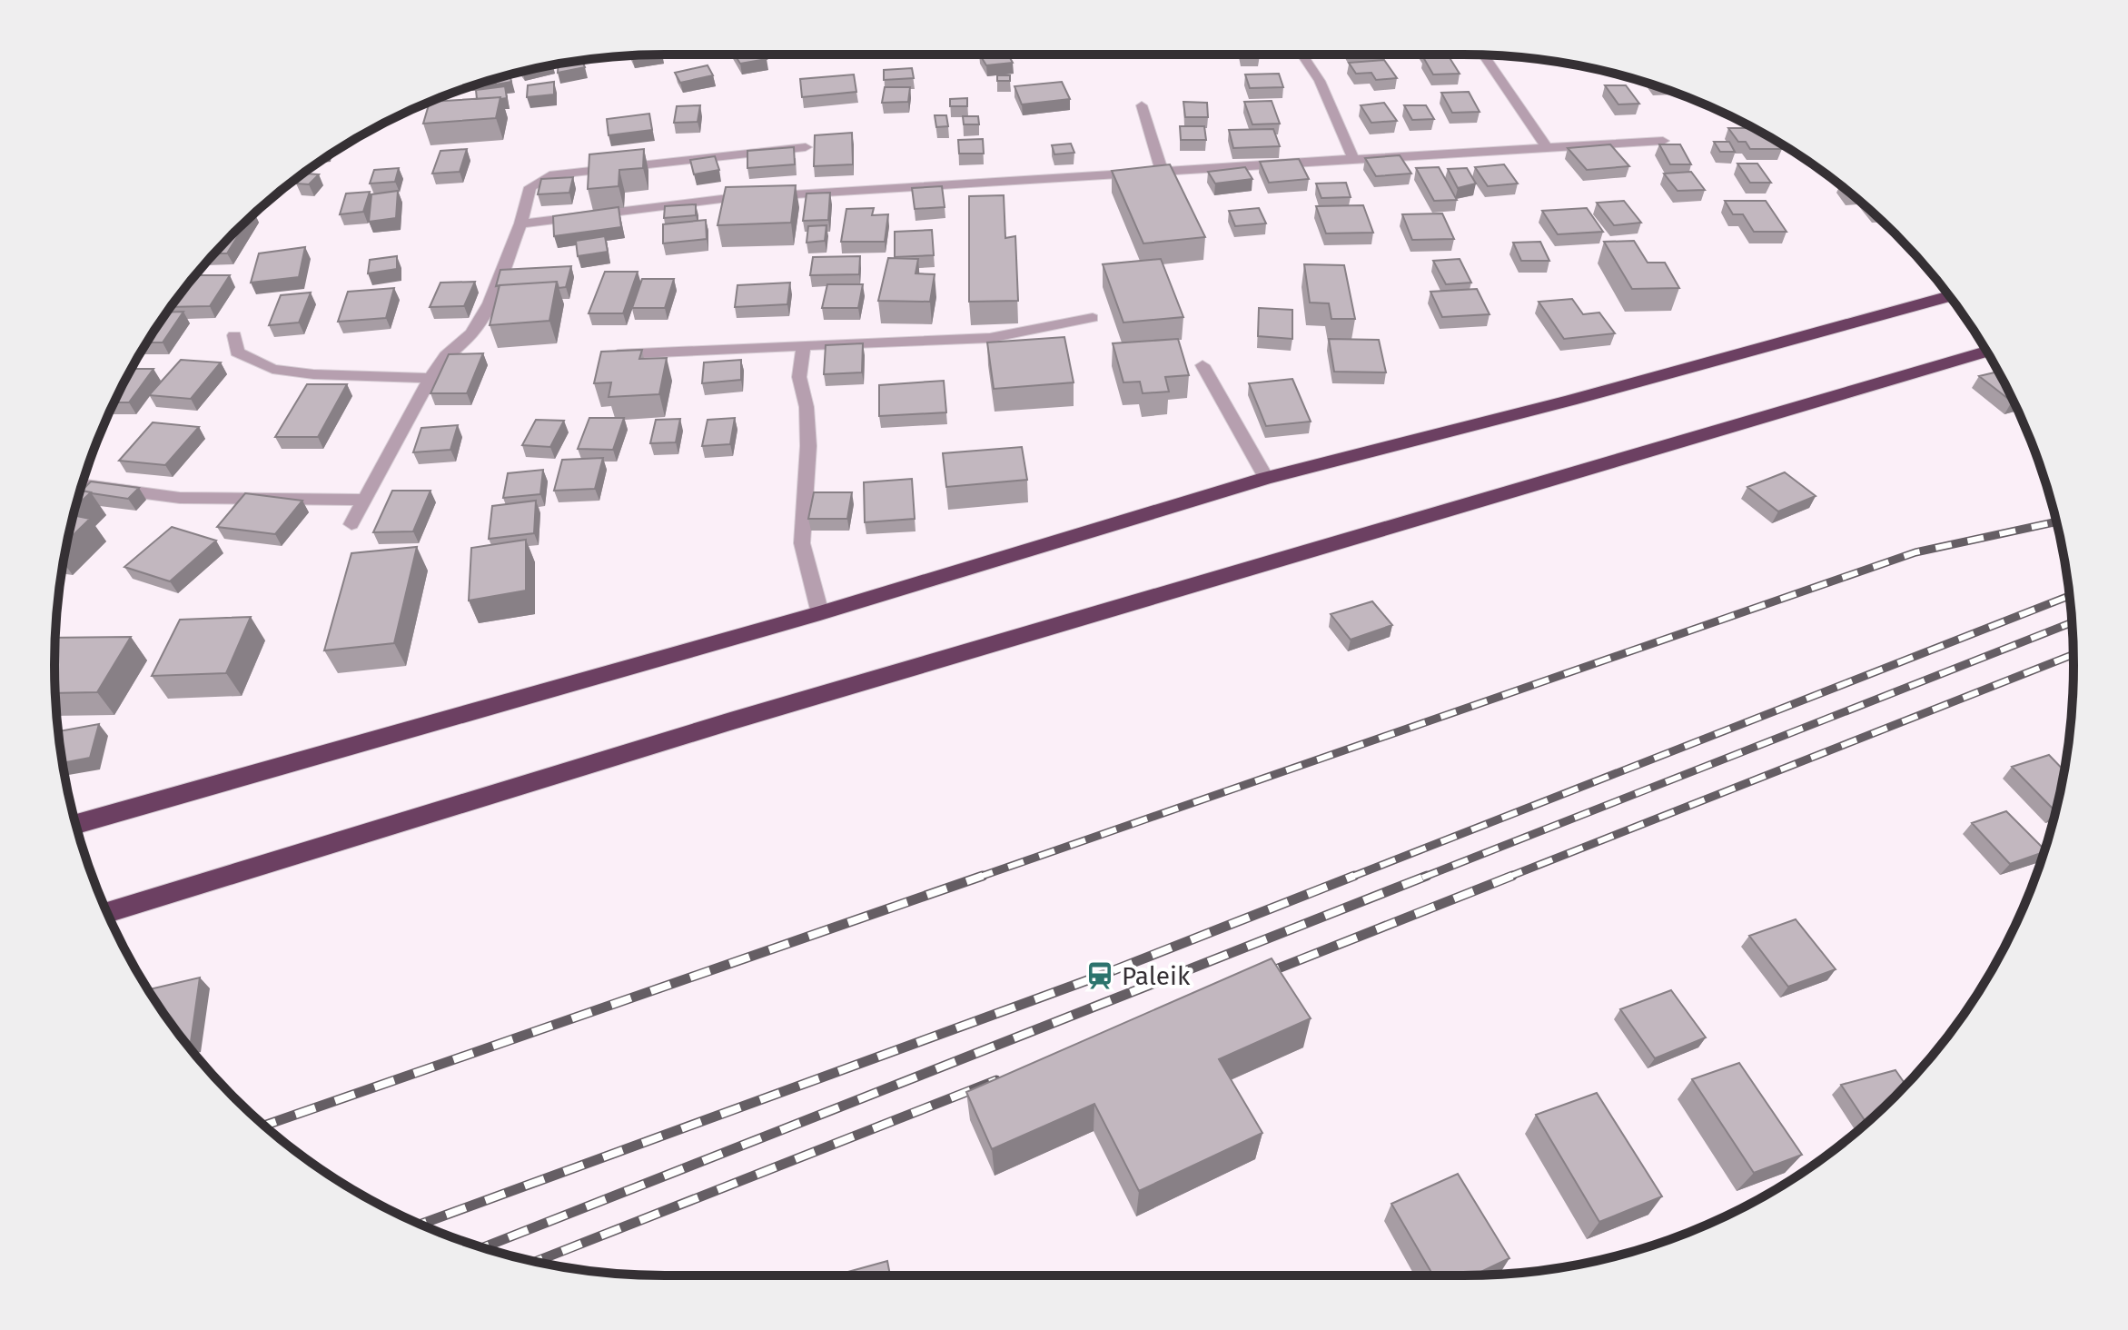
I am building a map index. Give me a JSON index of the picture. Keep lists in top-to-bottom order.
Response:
{
  "places": {
    "station": ["Paleik"]
  }
}
